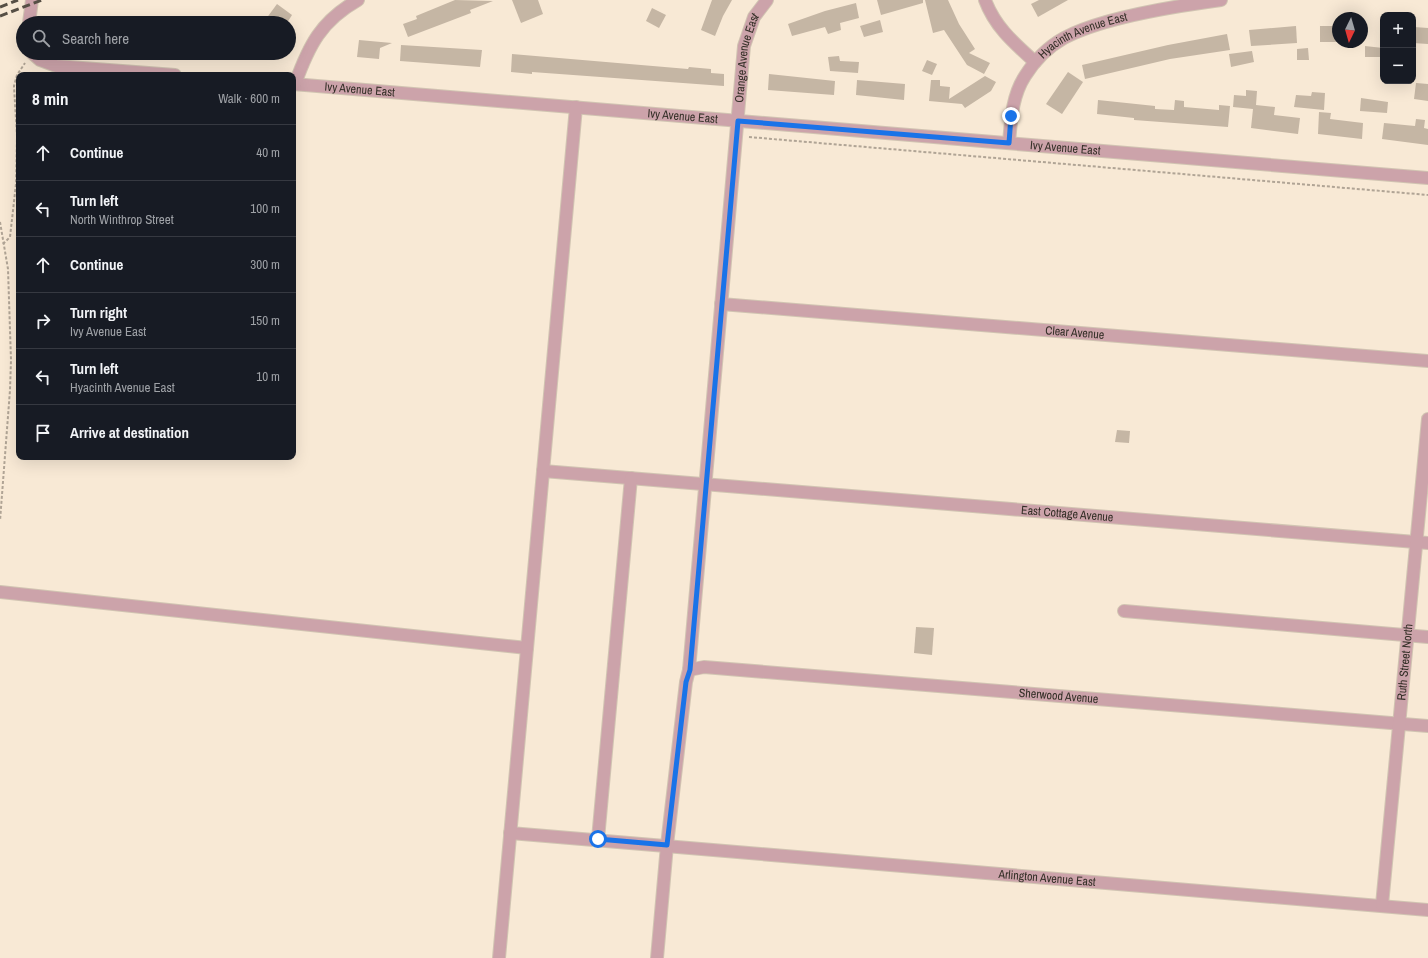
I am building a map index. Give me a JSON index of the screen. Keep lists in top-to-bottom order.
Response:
{
  "streets": {
    "street": [
      "Hyacinth Avenue East",
      "Orange Avenue East",
      "Ivy Avenue East",
      "Clear Avenue",
      "East Cottage Avenue",
      "Ruth Street North",
      "Sherwood Avenue",
      "Arlington Avenue East"
    ]
  },
  "crossings": [
    ["Hyacinth Avenue East", "Ivy Avenue East"],
    ["Orange Avenue East", "Ivy Avenue East"],
    ["Orange Avenue East", "Clear Avenue"],
    ["Orange Avenue East", "East Cottage Avenue"],
    ["Orange Avenue East", "Sherwood Avenue"],
    ["Orange Avenue East", "Arlington Avenue East"],
    ["East Cottage Avenue", "Ruth Street North"],
    ["Ruth Street North", "Sherwood Avenue"],
    ["Ruth Street North", "Arlington Avenue East"]
  ],
  "north": "bottom",
  "page": {
    "map_buttons": ["+", "−"],
    "search": "Search here",
    "heading": ["8 min", "Walk · 600 m"],
    "list": [
      ["Continue", "40 m"],
      ["Turn left", "North Winthrop Street", "100 m"],
      ["Continue", "300 m"],
      ["Turn right", "Ivy Avenue East", "150 m"],
      ["Turn left", "Hyacinth Avenue East", "10 m"],
      "Arrive at destination"
    ]
  }
}
